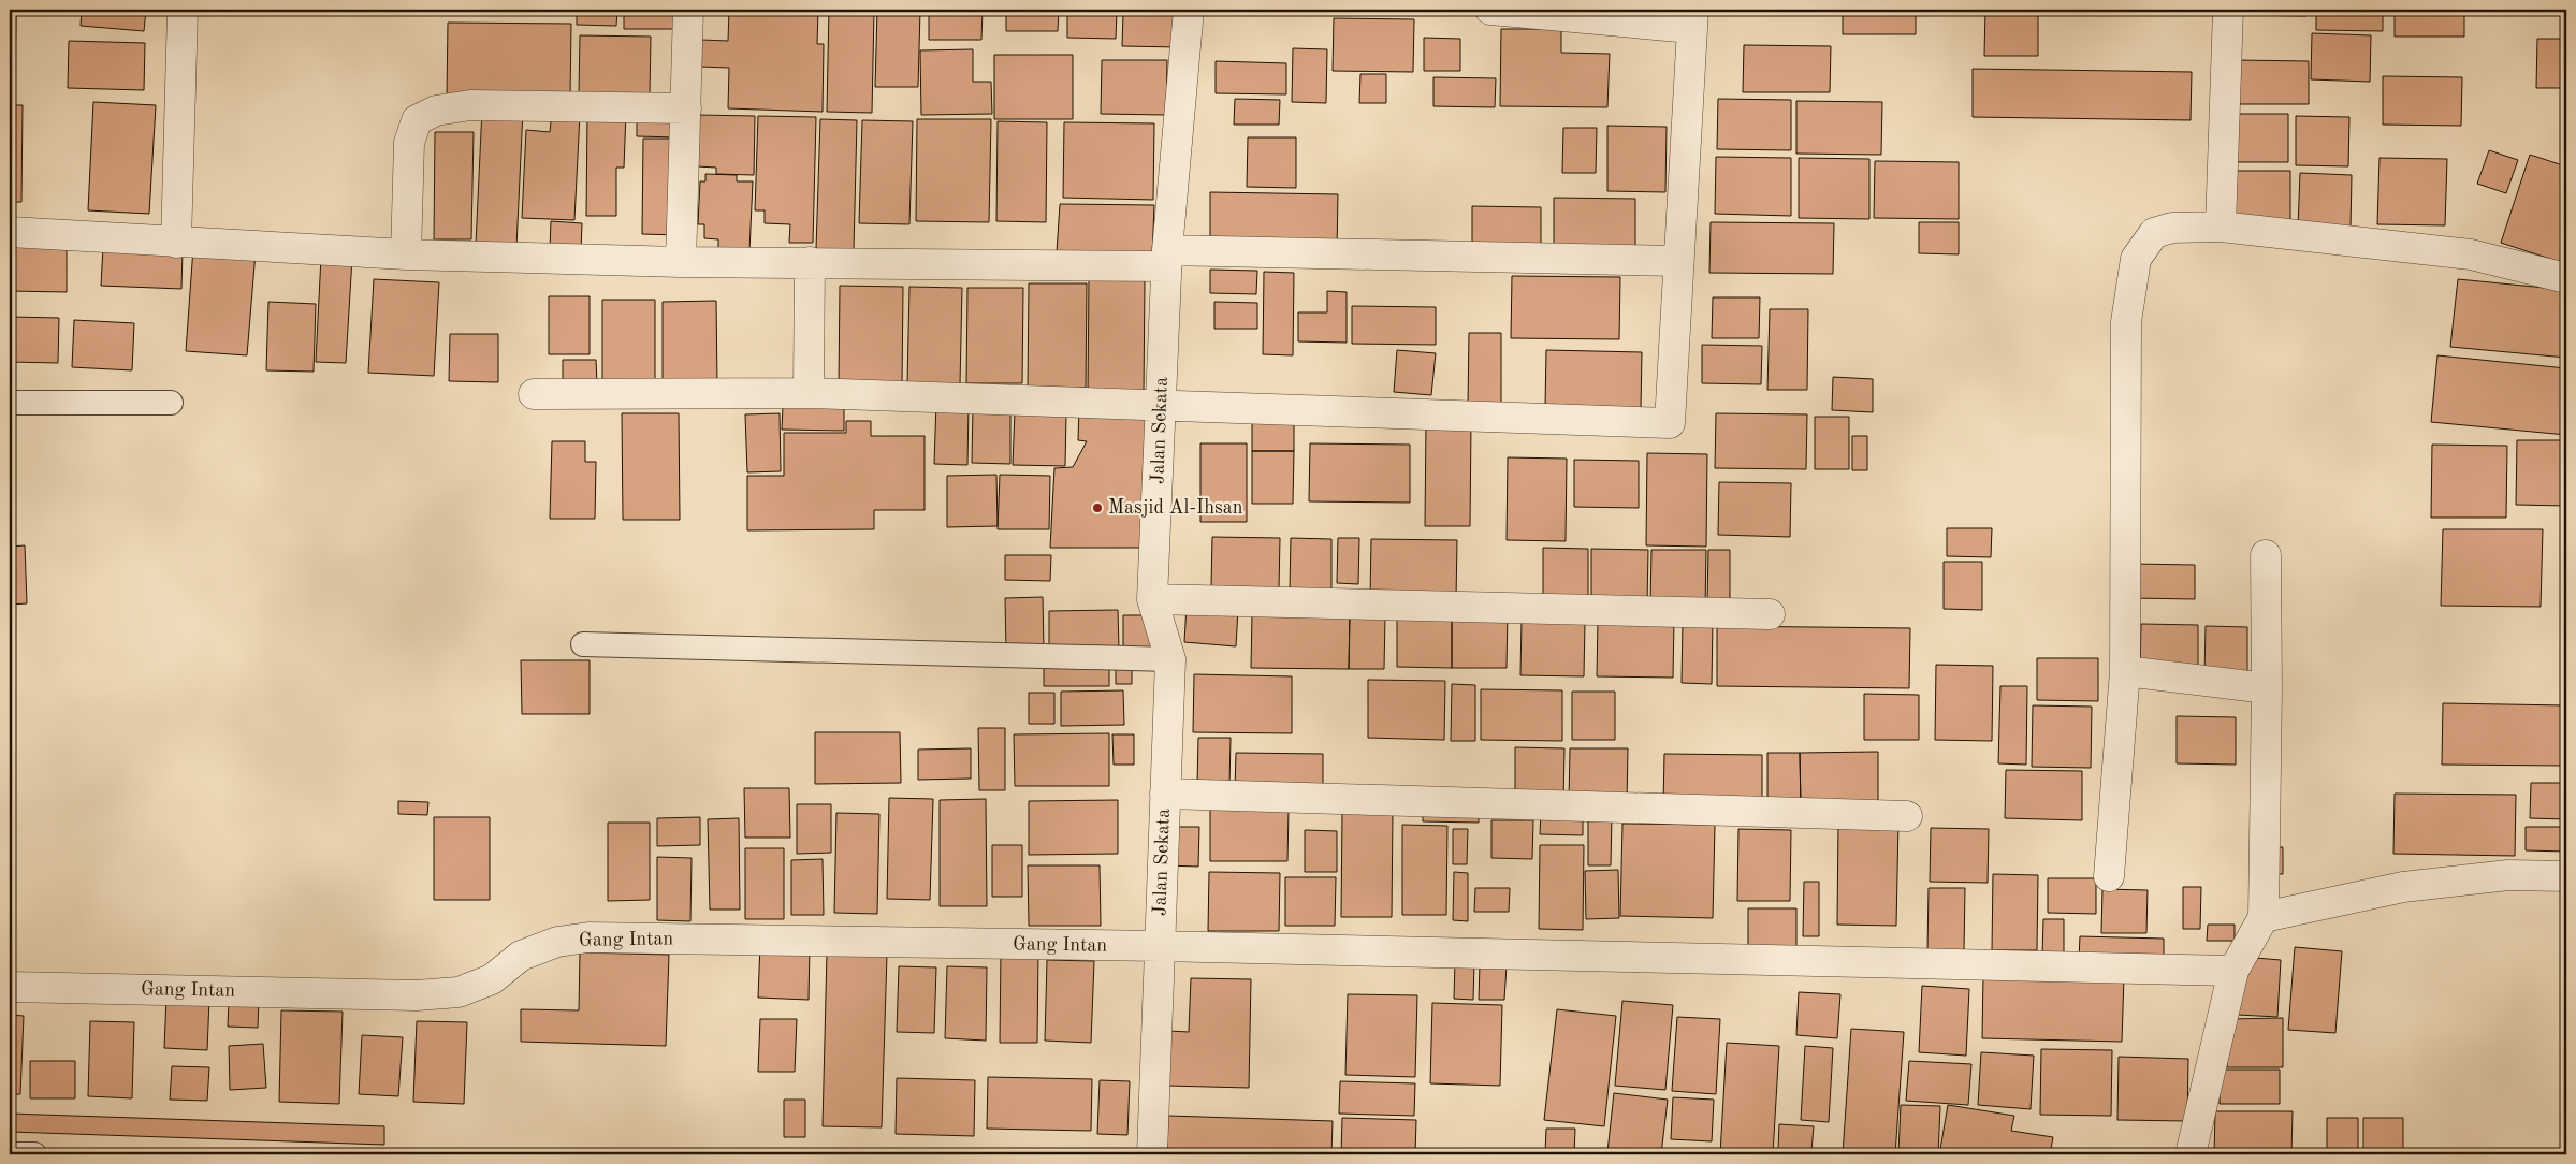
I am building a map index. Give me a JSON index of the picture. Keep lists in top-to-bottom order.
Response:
{
  "streets": {
    "street": ["Jalan Sekata", "Gang Intan"]
  },
  "crossings": [
    ["Jalan Sekata", "Gang Intan"]
  ],
  "places": ["Masjid Al-Ihsan"]
}
